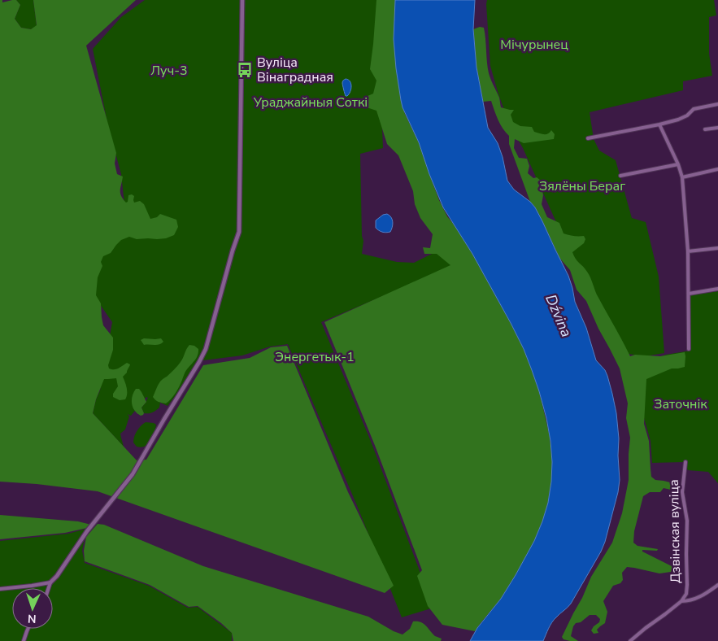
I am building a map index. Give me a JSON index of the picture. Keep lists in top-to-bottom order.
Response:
{
  "streets": {
    "street": ["Дзвінская вуліца"]
  },
  "water": ["Dźvina"],
  "parks": [
    "Мічурынец",
    "Луч-3",
    "Ураджайныя Соткі",
    "Зялёны Бераг",
    "Энергетык-1",
    "Заточнік"
  ],
  "places": {
    "bus stop": ["Вуліца Вінаградная"]
  },
  "north": "bottom"
}
